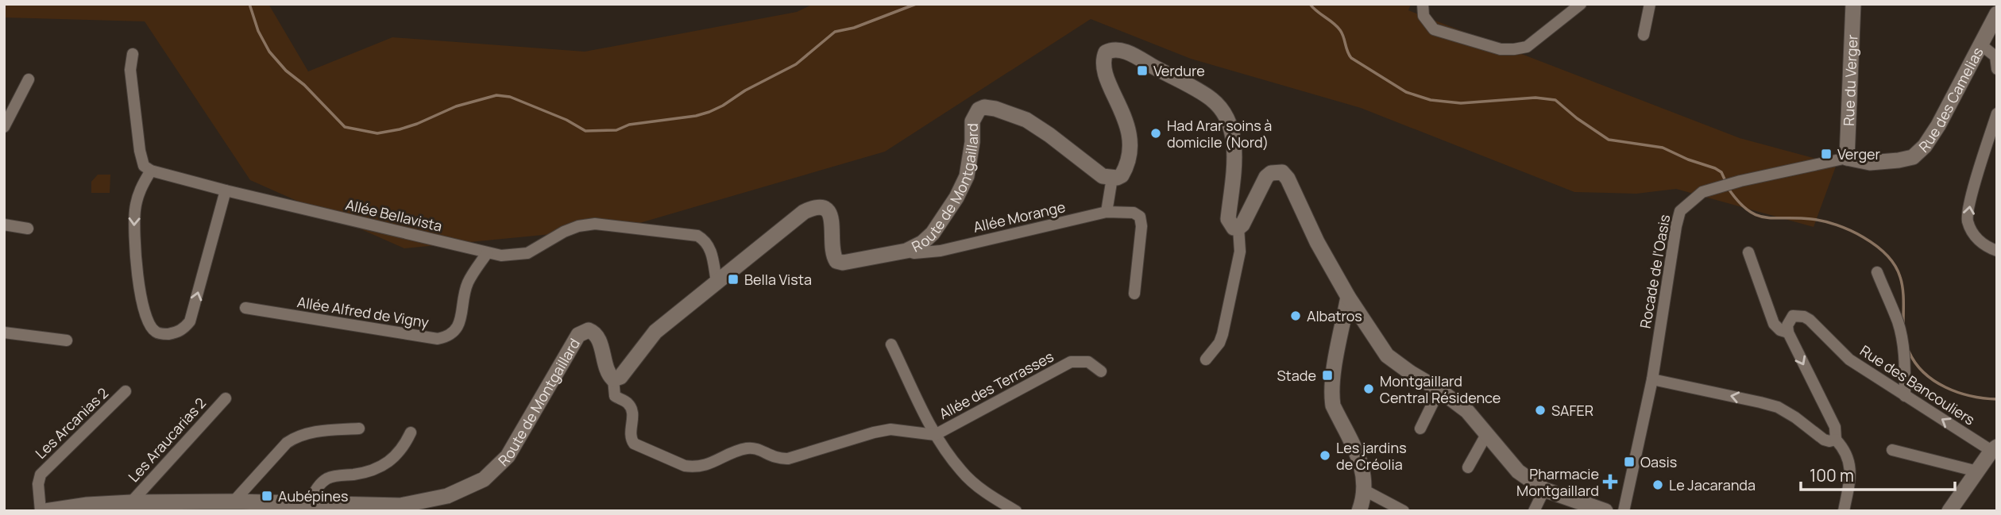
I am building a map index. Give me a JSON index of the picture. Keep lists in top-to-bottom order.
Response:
{
  "streets": {
    "street": [
      "Rue du Verger",
      "Rue des Camelias",
      "Route de Montgaillard",
      "Allée Bellavista",
      "Allée Morange",
      "Rocade de l'Oasis",
      "Allée Alfred de Vigny",
      "Allée des Terrasses",
      "Rue des Bancouliers",
      "Les Arcanias 2",
      "Les Araucarias 2"
    ]
  },
  "crossings": [
    ["Rue du Verger", "Rue des Camelias"],
    ["Rue du Verger", "Rocade de l'Oasis"],
    ["Rue des Camelias", "Rocade de l'Oasis"],
    ["Route de Montgaillard", "Allée Bellavista"],
    ["Route de Montgaillard", "Allée Morange"],
    ["Route de Montgaillard", "Les Arcanias 2"],
    ["Route de Montgaillard", "Les Araucarias 2"],
    ["Allée Bellavista", "Allée Alfred de Vigny"]
  ],
  "places": {
    "transit": [
      "Verdure",
      "Verger",
      "Bella Vista",
      "Stade",
      "Oasis",
      "Aubépines"
    ],
    "other": [
      "Had Arar soins à domicile (Nord)",
      "Albatros",
      "Montgaillard Central Résidence",
      "SAFER",
      "Les jardins de Créolia",
      "Le Jacaranda"
    ],
    "health": ["Pharmacie Montgaillard"]
  },
  "scale_bar": "100 m"
}
